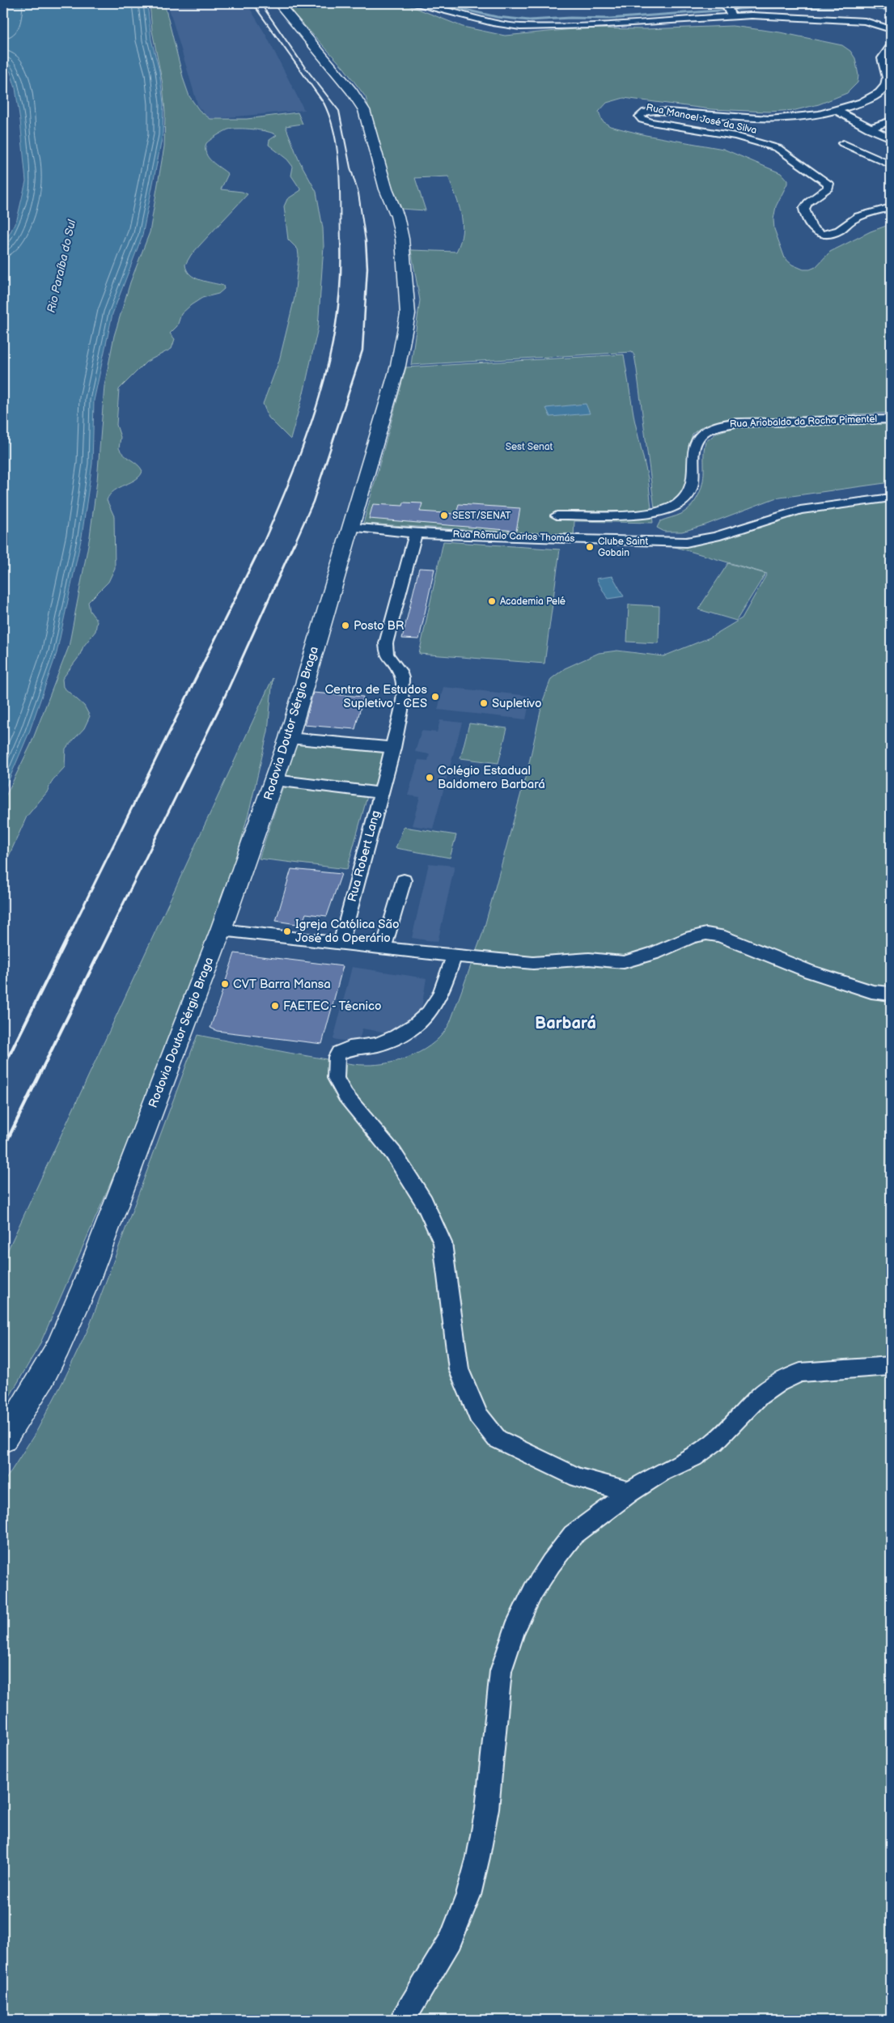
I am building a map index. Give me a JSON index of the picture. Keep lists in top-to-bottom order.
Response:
{
  "streets": {
    "main road": ["Rodovia Doutor Sérgio Braga"],
    "street": [
      "Rua Manoel José da Silva",
      "Rua Ariobaldo da Rocha Pimentel",
      "Rua Rômulo Carlos Thomás",
      "Rua Robert Lang"
    ]
  },
  "crossings": [
    ["Rua Ariobaldo da Rocha Pimentel", "Rua Rômulo Carlos Thomás"],
    ["Rua Rômulo Carlos Thomás", "Rodovia Doutor Sérgio Braga"],
    ["Rua Rômulo Carlos Thomás", "Rua Robert Lang"]
  ],
  "districts": ["Barbará"],
  "water": ["Rio Paraíba do Sul"],
  "parks": ["Sest Senat"],
  "places": [
    "SEST/SENAT",
    "Clube Saint Gobain",
    "Academia Pelé",
    "Posto BR",
    "Centro de Estudos Supletivo - CES",
    "Supletivo",
    "Colégio Estadual Baldomero Barbará",
    "Igreja Católica São José do Operário",
    "CVT Barra Mansa",
    "FAETEC - Técnico"
  ]
}
